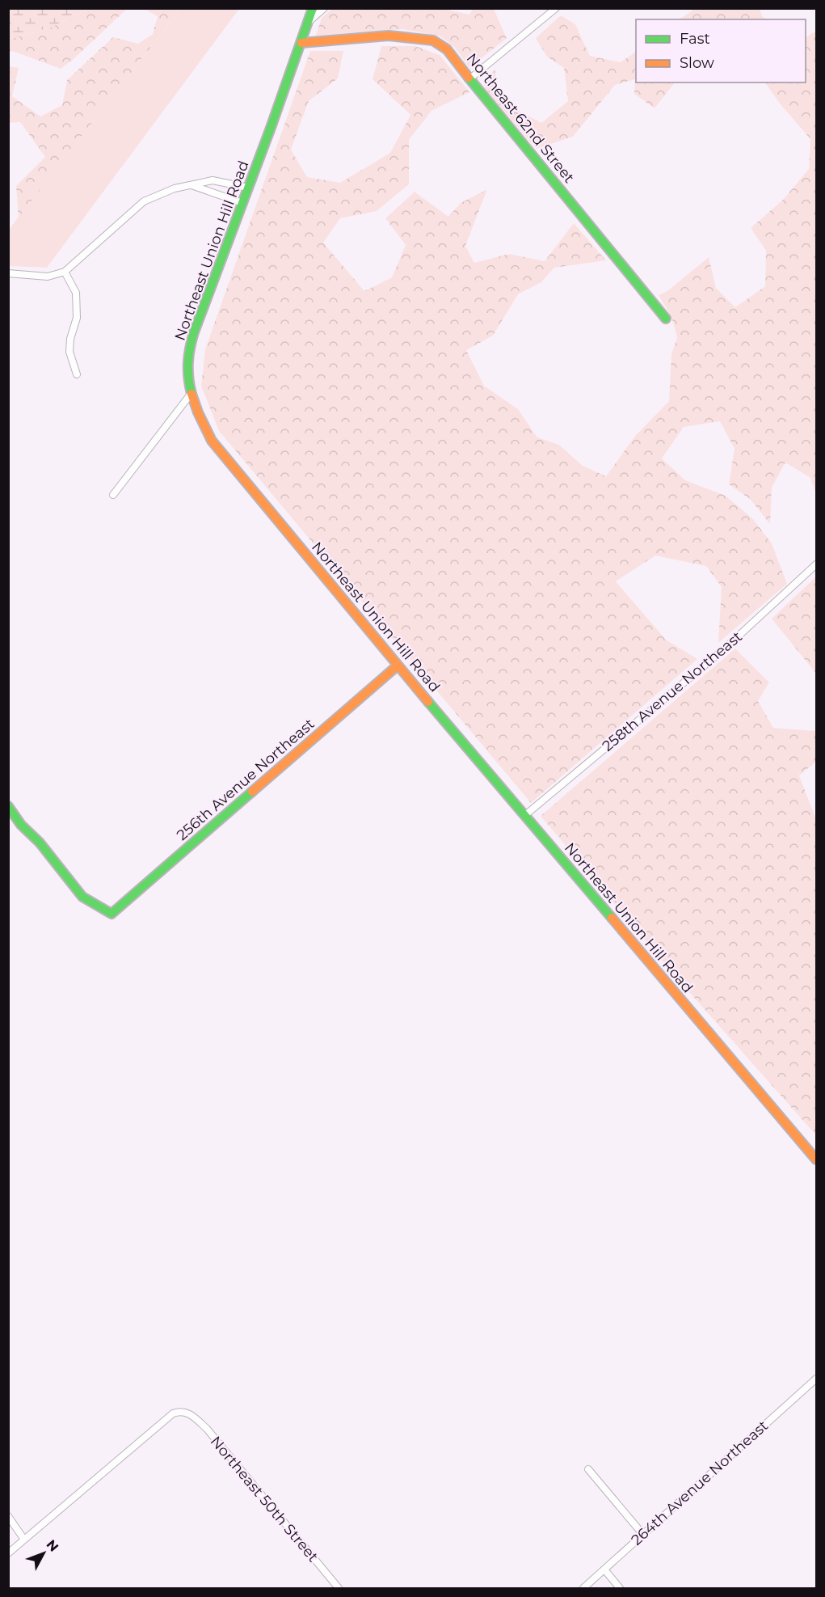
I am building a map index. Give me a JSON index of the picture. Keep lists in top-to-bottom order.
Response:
{
  "streets": {
    "street": [
      "Northeast 62nd Street",
      "Northeast Union Hill Road",
      "258th Avenue Northeast",
      "256th Avenue Northeast",
      "264th Avenue Northeast",
      "Northeast 50th Street"
    ]
  },
  "crossings": [
    ["Northeast 62nd Street", "Northeast Union Hill Road"],
    ["Northeast Union Hill Road", "258th Avenue Northeast"],
    ["Northeast Union Hill Road", "256th Avenue Northeast"]
  ],
  "legend": ["Fast", "Slow"],
  "north": "top right"
}
